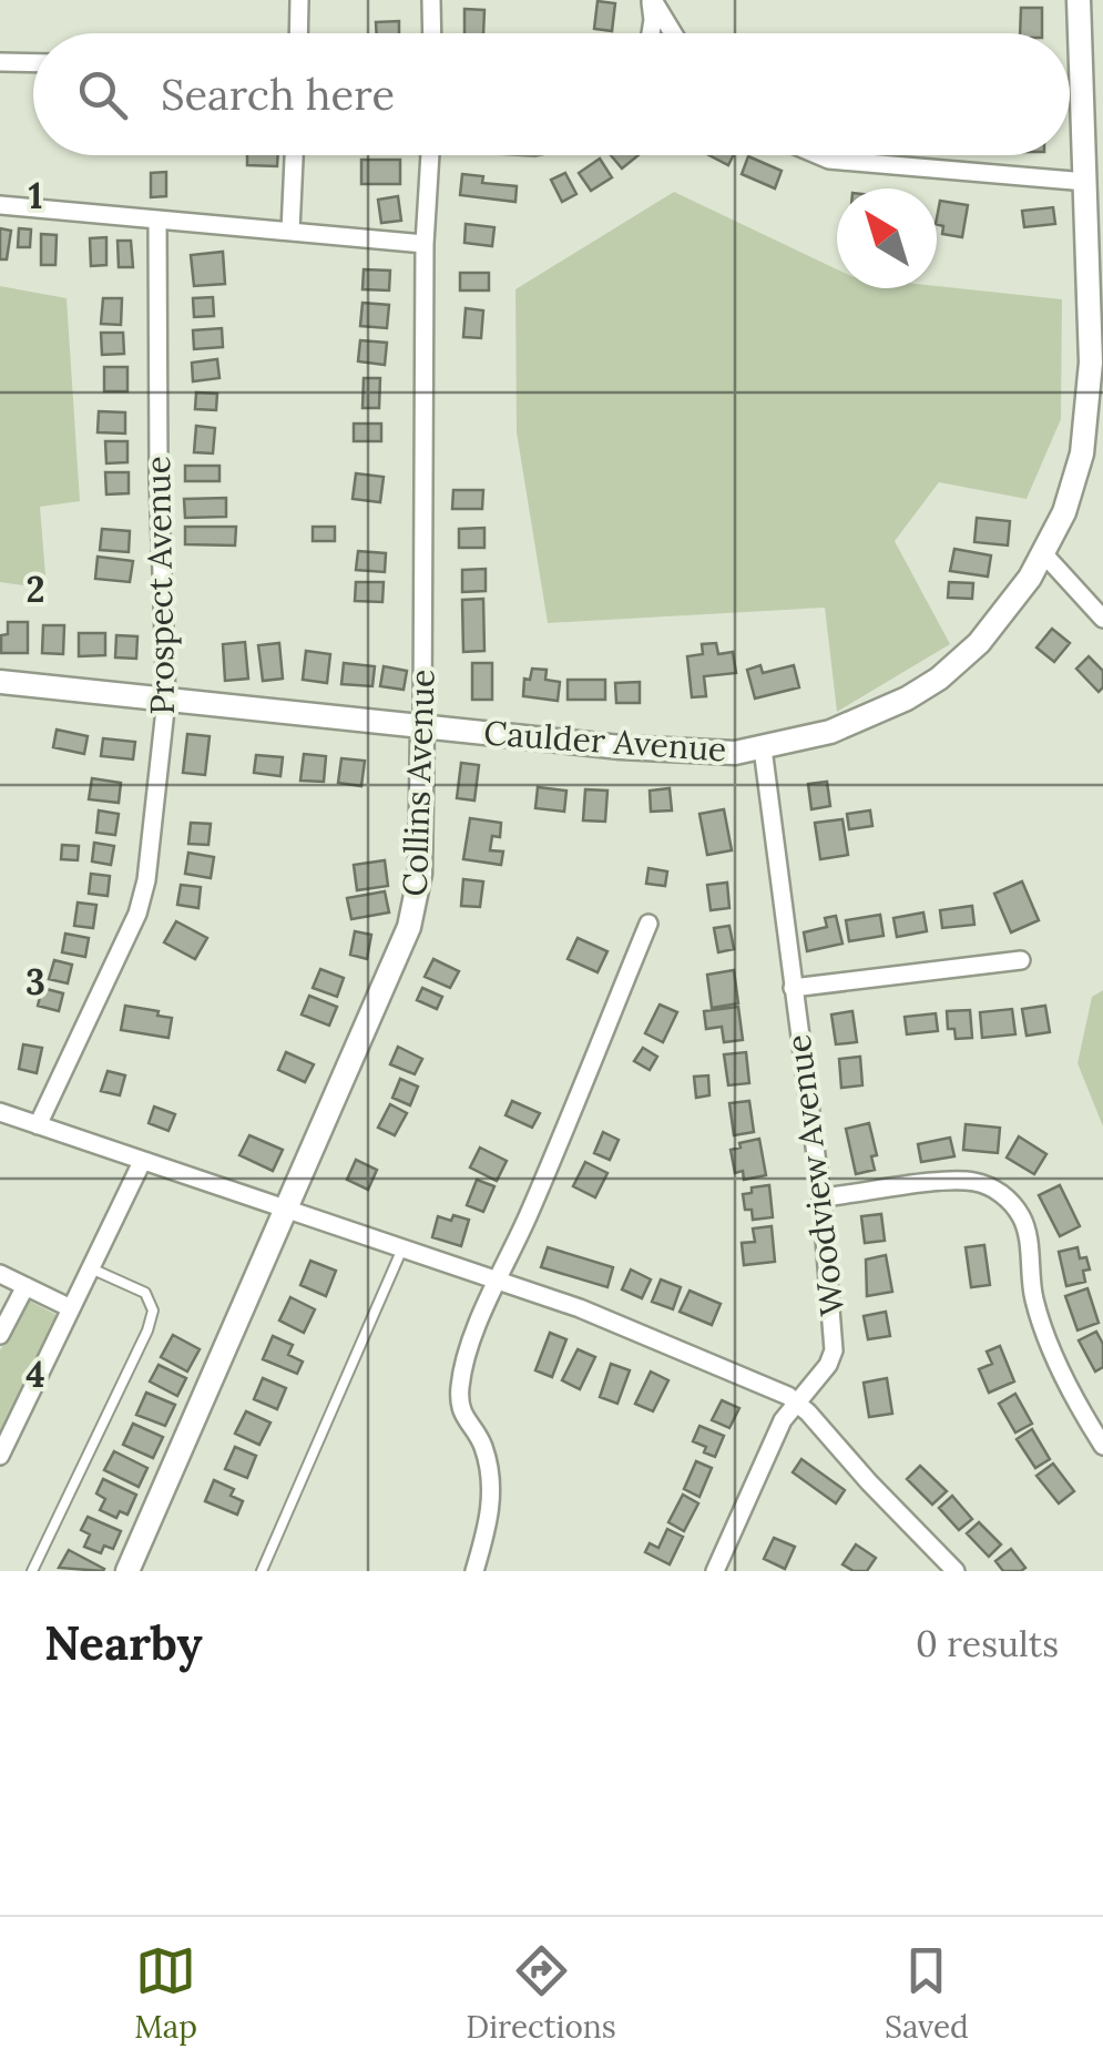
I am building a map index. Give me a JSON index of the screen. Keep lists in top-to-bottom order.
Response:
{
  "streets": {
    "street": [
      "Prospect Avenue",
      "Caulder Avenue",
      "Collins Avenue",
      "Woodview Avenue"
    ]
  },
  "crossings": [
    ["Prospect Avenue", "Caulder Avenue"],
    ["Caulder Avenue", "Collins Avenue"],
    ["Caulder Avenue", "Woodview Avenue"]
  ],
  "north": "top left",
  "page": {
    "search": "Search here",
    "heading": ["Nearby", "0 results"],
    "nav": ["Map", "Directions", "Saved"]
  },
  "grid": {
    "rows": [
      "1",
      "2",
      "3",
      "4"
    ]
  }
}
